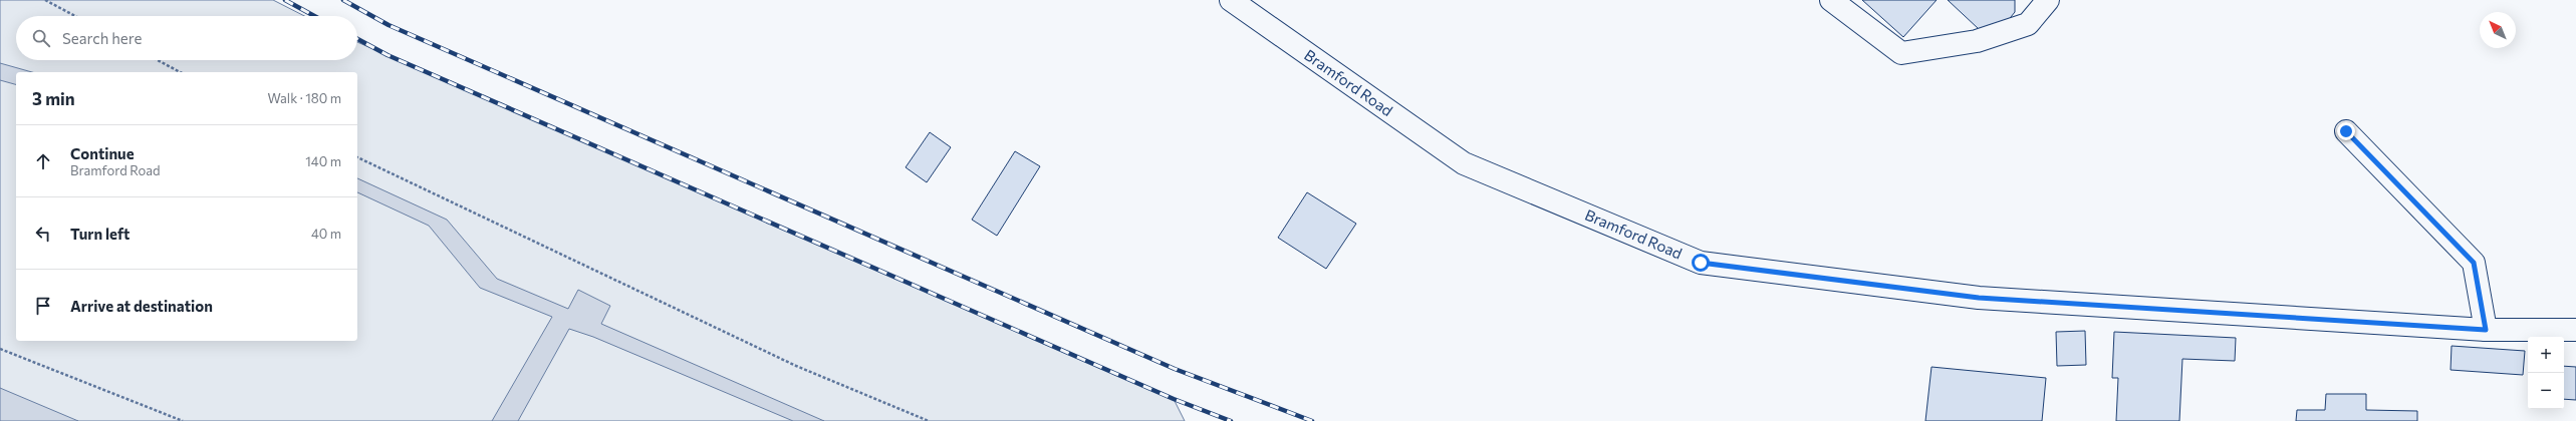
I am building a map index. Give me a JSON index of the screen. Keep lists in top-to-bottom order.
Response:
{
  "streets": {
    "main road": ["Bramford Road"]
  },
  "north": "top left",
  "page": {
    "search": "Search here",
    "heading": ["3 min", "Walk · 180 m"],
    "list": [
      ["Continue", "Bramford Road", "140 m"],
      ["Turn left", "40 m"],
      "Arrive at destination"
    ],
    "map_buttons": ["+", "−"]
  }
}
